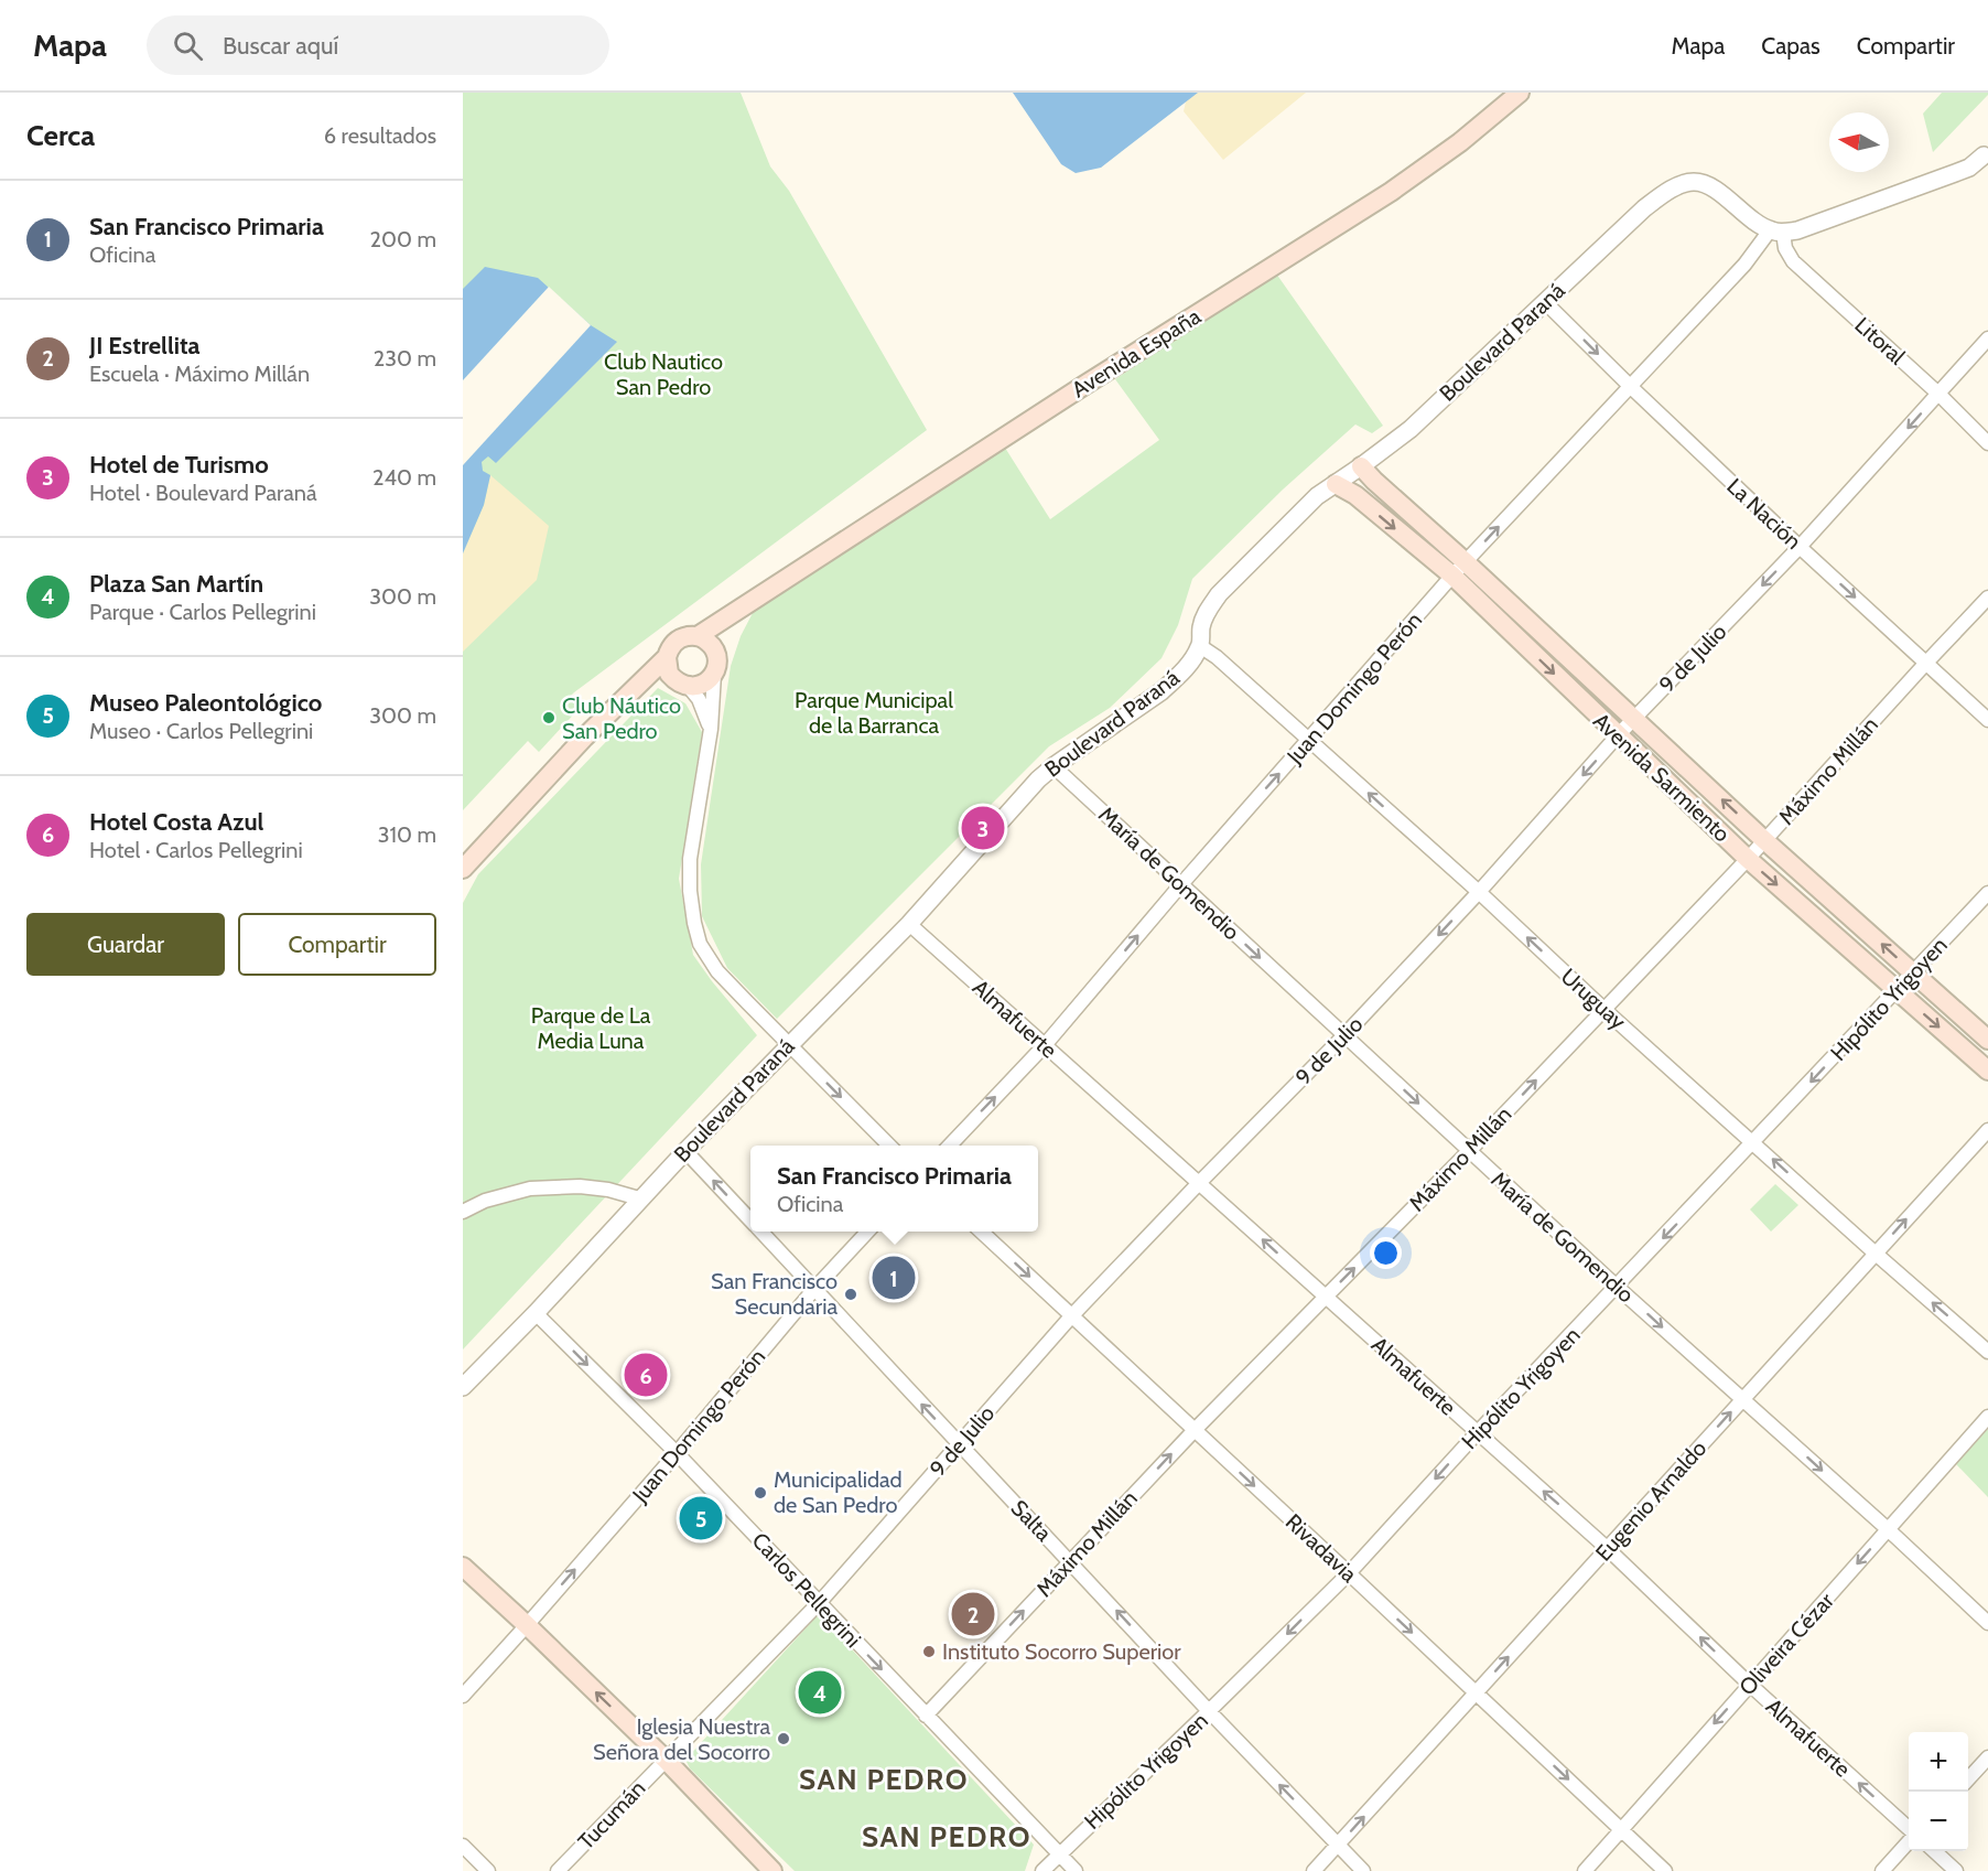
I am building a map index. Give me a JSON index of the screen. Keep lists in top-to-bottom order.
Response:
{
  "streets": {
    "main road": ["Avenida España", "Avenida Sarmiento"],
    "street": [
      "Litoral",
      "Boulevard Paraná",
      "La Nación",
      "9 de Julio",
      "Juan Domingo Perón",
      "Máximo Millán",
      "María de Gomendio",
      "Uruguay",
      "Hipólito Yrigoyen",
      "Almafuerte",
      "Eugenio Arnaldo",
      "Salta",
      "Rivadavia",
      "Carlos Pellegrini",
      "Oliveira Cézar",
      "Tucumán"
    ]
  },
  "crossings": [
    ["Litoral", "Boulevard Paraná"],
    ["Litoral", "9 de Julio"],
    ["Litoral", "Juan Domingo Perón"],
    ["Boulevard Paraná", "La Nación"],
    ["Boulevard Paraná", "Juan Domingo Perón"],
    ["Boulevard Paraná", "Avenida Sarmiento"],
    ["Boulevard Paraná", "María de Gomendio"],
    ["Boulevard Paraná", "Uruguay"],
    ["Boulevard Paraná", "Almafuerte"],
    ["Boulevard Paraná", "Salta"],
    ["Boulevard Paraná", "Carlos Pellegrini"],
    ["La Nación", "9 de Julio"],
    ["La Nación", "Juan Domingo Perón"],
    ["La Nación", "Máximo Millán"],
    ["9 de Julio", "Avenida Sarmiento"],
    ["9 de Julio", "María de Gomendio"],
    ["9 de Julio", "Uruguay"],
    ["9 de Julio", "Almafuerte"],
    ["9 de Julio", "Salta"],
    ["9 de Julio", "Rivadavia"],
    ["9 de Julio", "Carlos Pellegrini"],
    ["9 de Julio", "Tucumán"],
    ["Juan Domingo Perón", "Avenida Sarmiento"],
    ["Juan Domingo Perón", "María de Gomendio"],
    ["Juan Domingo Perón", "Uruguay"],
    ["Juan Domingo Perón", "Almafuerte"],
    ["Juan Domingo Perón", "Salta"],
    ["Juan Domingo Perón", "Carlos Pellegrini"],
    ["Máximo Millán", "Avenida Sarmiento"],
    ["Máximo Millán", "María de Gomendio"],
    ["Máximo Millán", "Uruguay"],
    ["Máximo Millán", "Almafuerte"],
    ["Máximo Millán", "Salta"],
    ["Máximo Millán", "Rivadavia"],
    ["Máximo Millán", "Carlos Pellegrini"],
    ["Avenida Sarmiento", "Hipólito Yrigoyen"],
    ["María de Gomendio", "Hipólito Yrigoyen"],
    ["María de Gomendio", "Eugenio Arnaldo"],
    ["María de Gomendio", "Oliveira Cézar"],
    ["Uruguay", "Hipólito Yrigoyen"],
    ["Uruguay", "Eugenio Arnaldo"],
    ["Hipólito Yrigoyen", "Almafuerte"],
    ["Hipólito Yrigoyen", "Salta"],
    ["Hipólito Yrigoyen", "Rivadavia"],
    ["Hipólito Yrigoyen", "Carlos Pellegrini"],
    ["Almafuerte", "Eugenio Arnaldo"],
    ["Almafuerte", "Oliveira Cézar"],
    ["Eugenio Arnaldo", "Salta"],
    ["Eugenio Arnaldo", "Rivadavia"],
    ["Rivadavia", "Oliveira Cézar"]
  ],
  "one_way": [
    "La Nación",
    "9 de Julio",
    "Juan Domingo Perón",
    "Máximo Millán",
    "María de Gomendio",
    "Uruguay",
    "Hipólito Yrigoyen",
    "Almafuerte",
    "Eugenio Arnaldo",
    "Salta",
    "Rivadavia",
    "Carlos Pellegrini",
    "Oliveira Cézar"
  ],
  "districts": ["SAN PEDRO", "SAN PEDRO"],
  "parks": ["Club Nautico San Pedro", "Parque Municipal de la Barranca", "Parque de La Media Luna"],
  "places": [
    "Club Náutico San Pedro",
    "San Francisco Secundaria",
    "Municipalidad de San Pedro",
    "Instituto Socorro Superior",
    "Iglesia Nuestra Señora del Socorro"
  ],
  "north": "left",
  "page": {
    "header": "Mapa",
    "search": "Buscar aquí",
    "nav": ["Mapa", "Capas", "Compartir"],
    "heading": ["Cerca", "6 resultados"],
    "list": [
      {
        "mark": "1",
        "name": "San Francisco Primaria",
        "note": "Oficina",
        "value": "200 m"
      },
      {
        "mark": "2",
        "name": "JI Estrellita",
        "note": "Escuela · Máximo Millán",
        "value": "230 m"
      },
      {
        "mark": "3",
        "name": "Hotel de Turismo",
        "note": "Hotel · Boulevard Paraná",
        "value": "240 m"
      },
      {
        "mark": "4",
        "name": "Plaza San Martín",
        "note": "Parque · Carlos Pellegrini",
        "value": "300 m"
      },
      {
        "mark": "5",
        "name": "Museo Paleontológico",
        "note": "Museo · Carlos Pellegrini",
        "value": "300 m"
      },
      {
        "mark": "6",
        "name": "Hotel Costa Azul",
        "note": "Hotel · Carlos Pellegrini",
        "value": "310 m"
      }
    ],
    "pins": [
      "3",
      "1",
      "6",
      "5",
      "2",
      "4"
    ],
    "buttons": ["Guardar", "Compartir"],
    "popup": ["San Francisco Primaria", "Oficina"],
    "map_buttons": ["+", "−"]
  }
}
